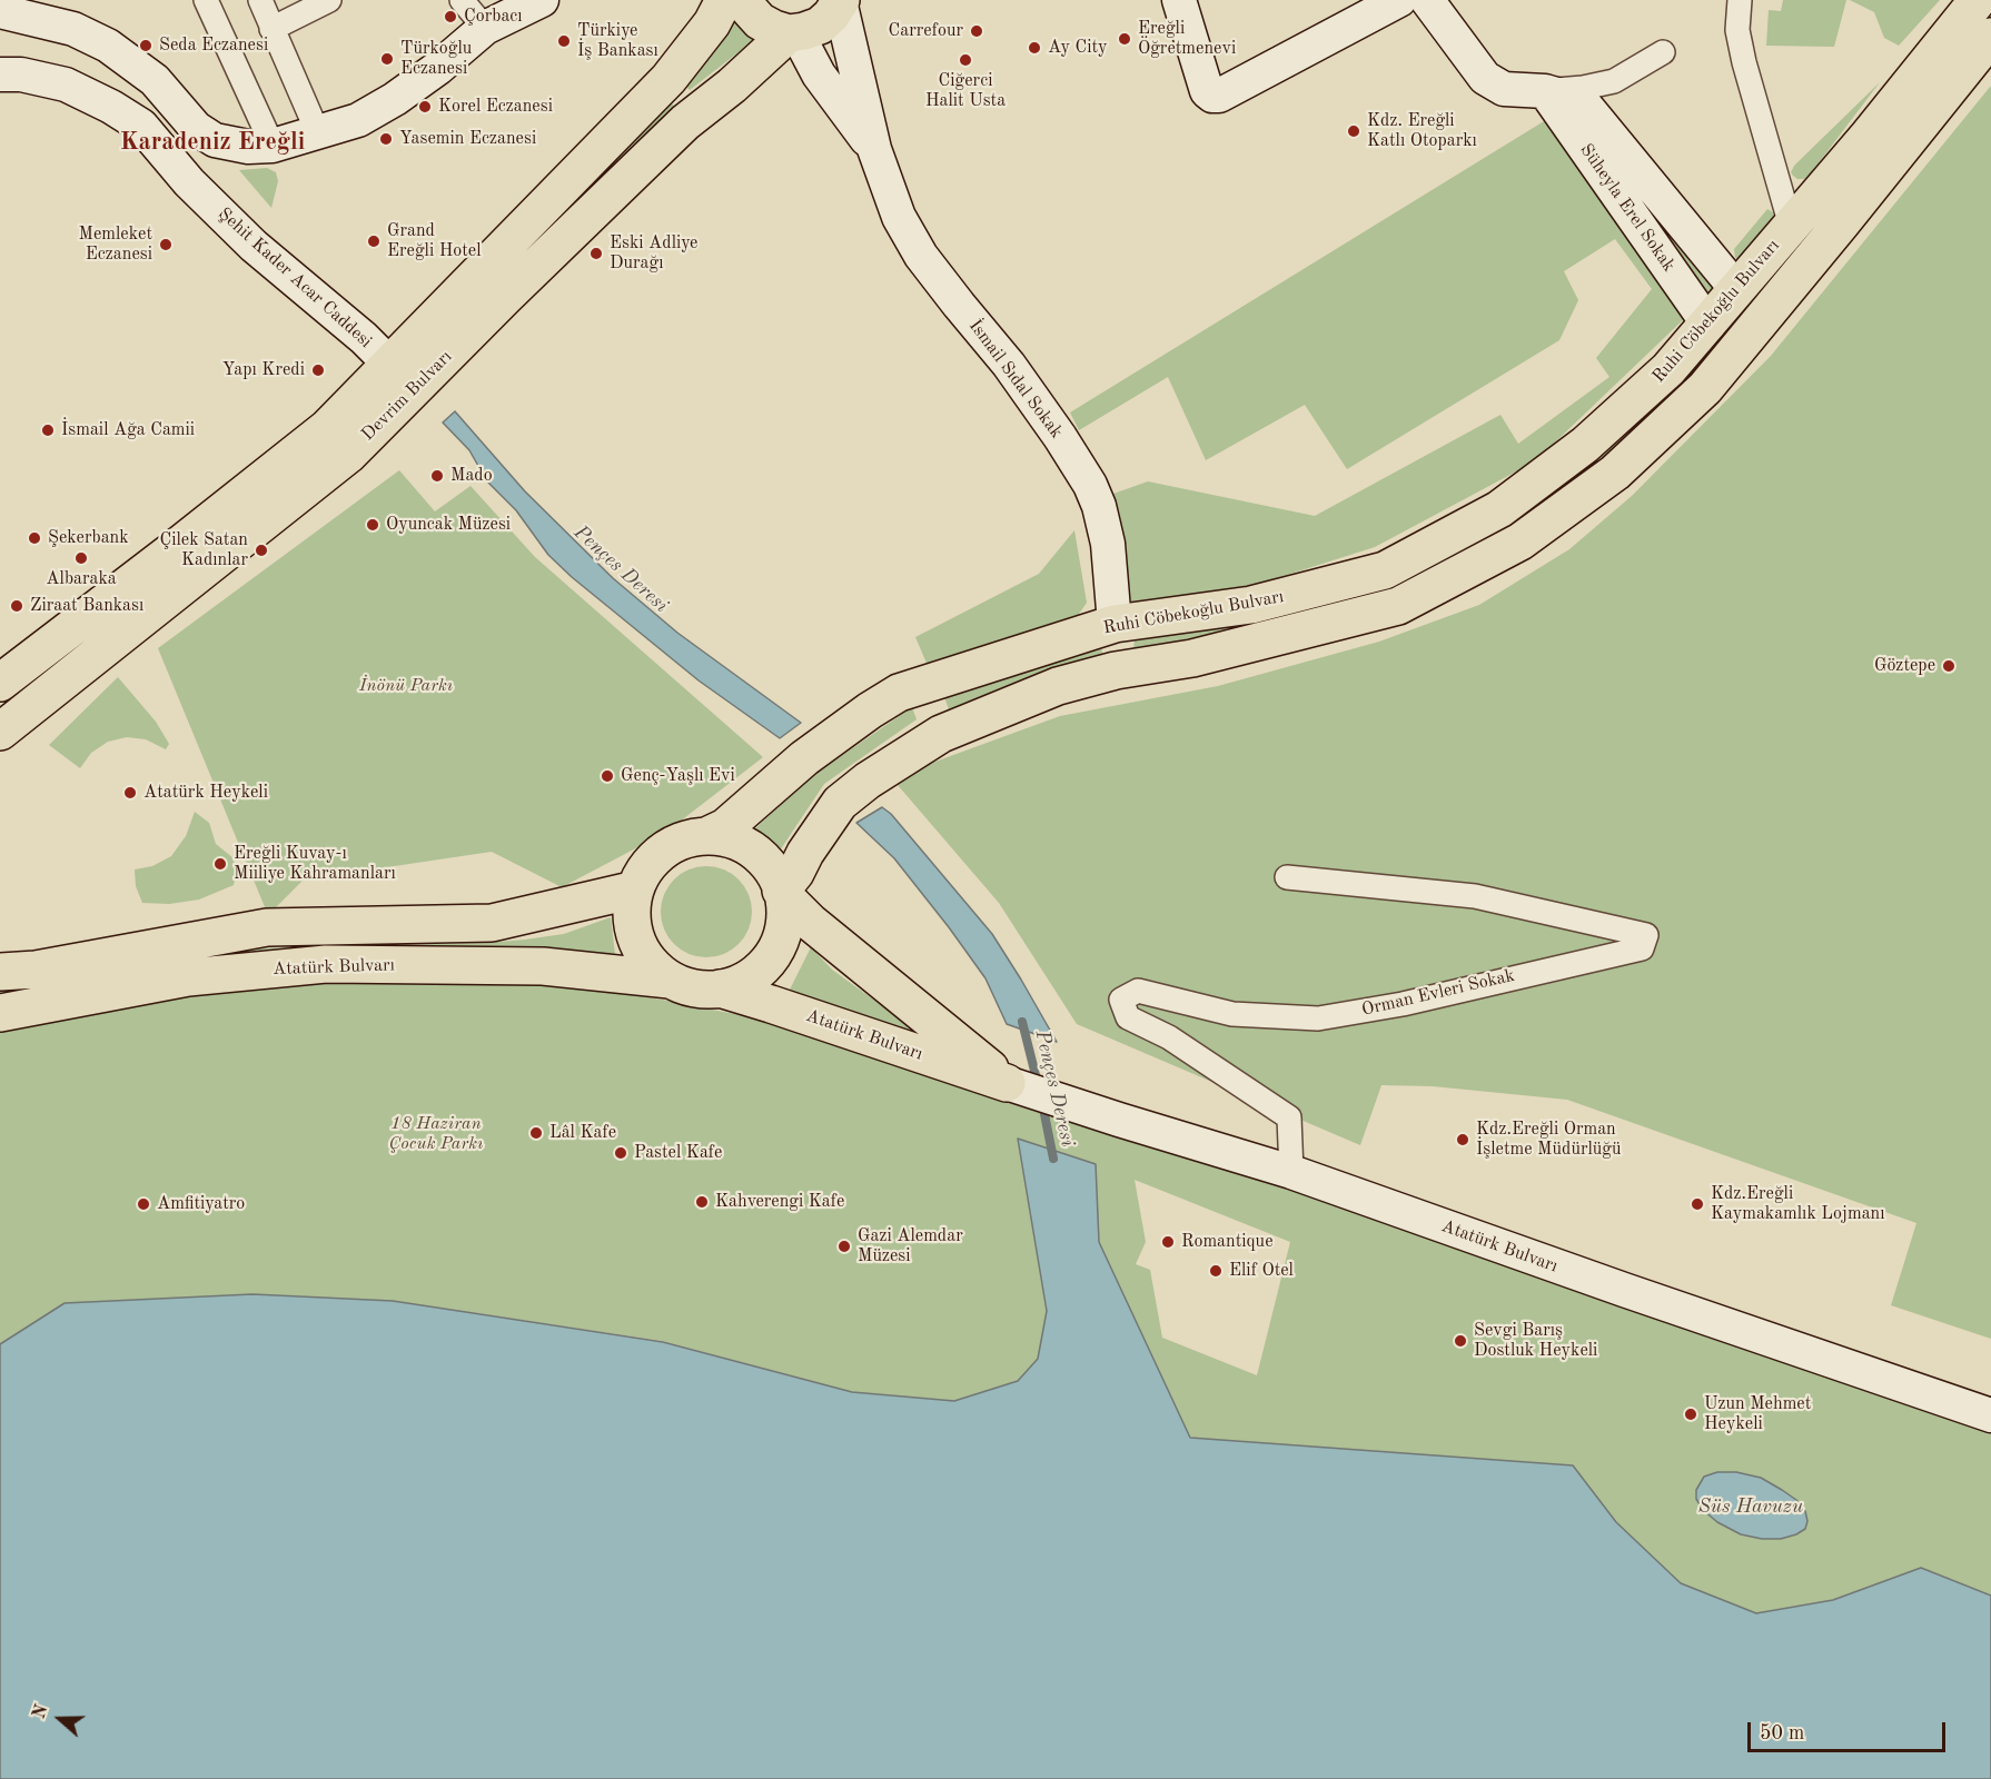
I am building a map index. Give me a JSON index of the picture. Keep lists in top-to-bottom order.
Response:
{
  "streets": {
    "main road": [
      "Süheyla Erel Sokak",
      "Şehit Kader Acar Caddesi",
      "Ruhi Cöbekoğlu Bulvarı",
      "İsmail Sıdal Sokak",
      "Devrim Bulvarı",
      "Atatürk Bulvarı"
    ],
    "street": ["Orman Evleri Sokak"]
  },
  "crossings": [
    ["Süheyla Erel Sokak", "Ruhi Cöbekoğlu Bulvarı"],
    ["Şehit Kader Acar Caddesi", "Devrim Bulvarı"],
    ["Ruhi Cöbekoğlu Bulvarı", "İsmail Sıdal Sokak"],
    ["Ruhi Cöbekoğlu Bulvarı", "Atatürk Bulvarı"],
    ["İsmail Sıdal Sokak", "Devrim Bulvarı"],
    ["Atatürk Bulvarı", "Orman Evleri Sokak"]
  ],
  "districts": ["Karadeniz Ereğli"],
  "water": ["Pençes Deresi", "Süs Havuzu"],
  "parks": ["İnönü Parkı", "18 Haziran Çocuk Parkı"],
  "places": [
    "Çorbacı",
    "Carrefour",
    "Ereğli Öğretmenevi",
    "Türkiye İş Bankası",
    "Seda Eczanesi",
    "Ay City",
    "Türkoğlu Eczanesi",
    "Ciğerci Halit Usta",
    "Korel Eczanesi",
    "Kdz. Ereğli Katlı Otoparkı",
    "Yasemin Eczanesi",
    "Grand Ereğli Hotel",
    "Memleket Eczanesi",
    "Eski Adliye Durağı",
    "Yapı Kredi",
    "İsmail Ağa Camii",
    "Mado",
    "Oyuncak Müzesi",
    "Şekerbank",
    "Çilek Satan Kadınlar",
    "Albaraka",
    "Ziraat Bankası",
    "Göztepe",
    "Genç-Yaşlı Evi",
    "Atatürk Heykeli",
    "Ereğli Kuvay-ı Miiliye Kahramanları",
    "Lâl Kafe",
    "Kdz.Ereğli Orman İşletme Müdürlüğü",
    "Pastel Kafe",
    "Kahverengi Kafe",
    "Amfitiyatro",
    "Kdz.Ereğli Kaymakamlık Lojmanı",
    "Romantique",
    "Gazi Alemdar Müzesi",
    "Elif Otel",
    "Sevgi Barış Dostluk Heykeli",
    "Uzun Mehmet Heykeli"
  ],
  "scale_bar": "50 m",
  "north": "left"
}
